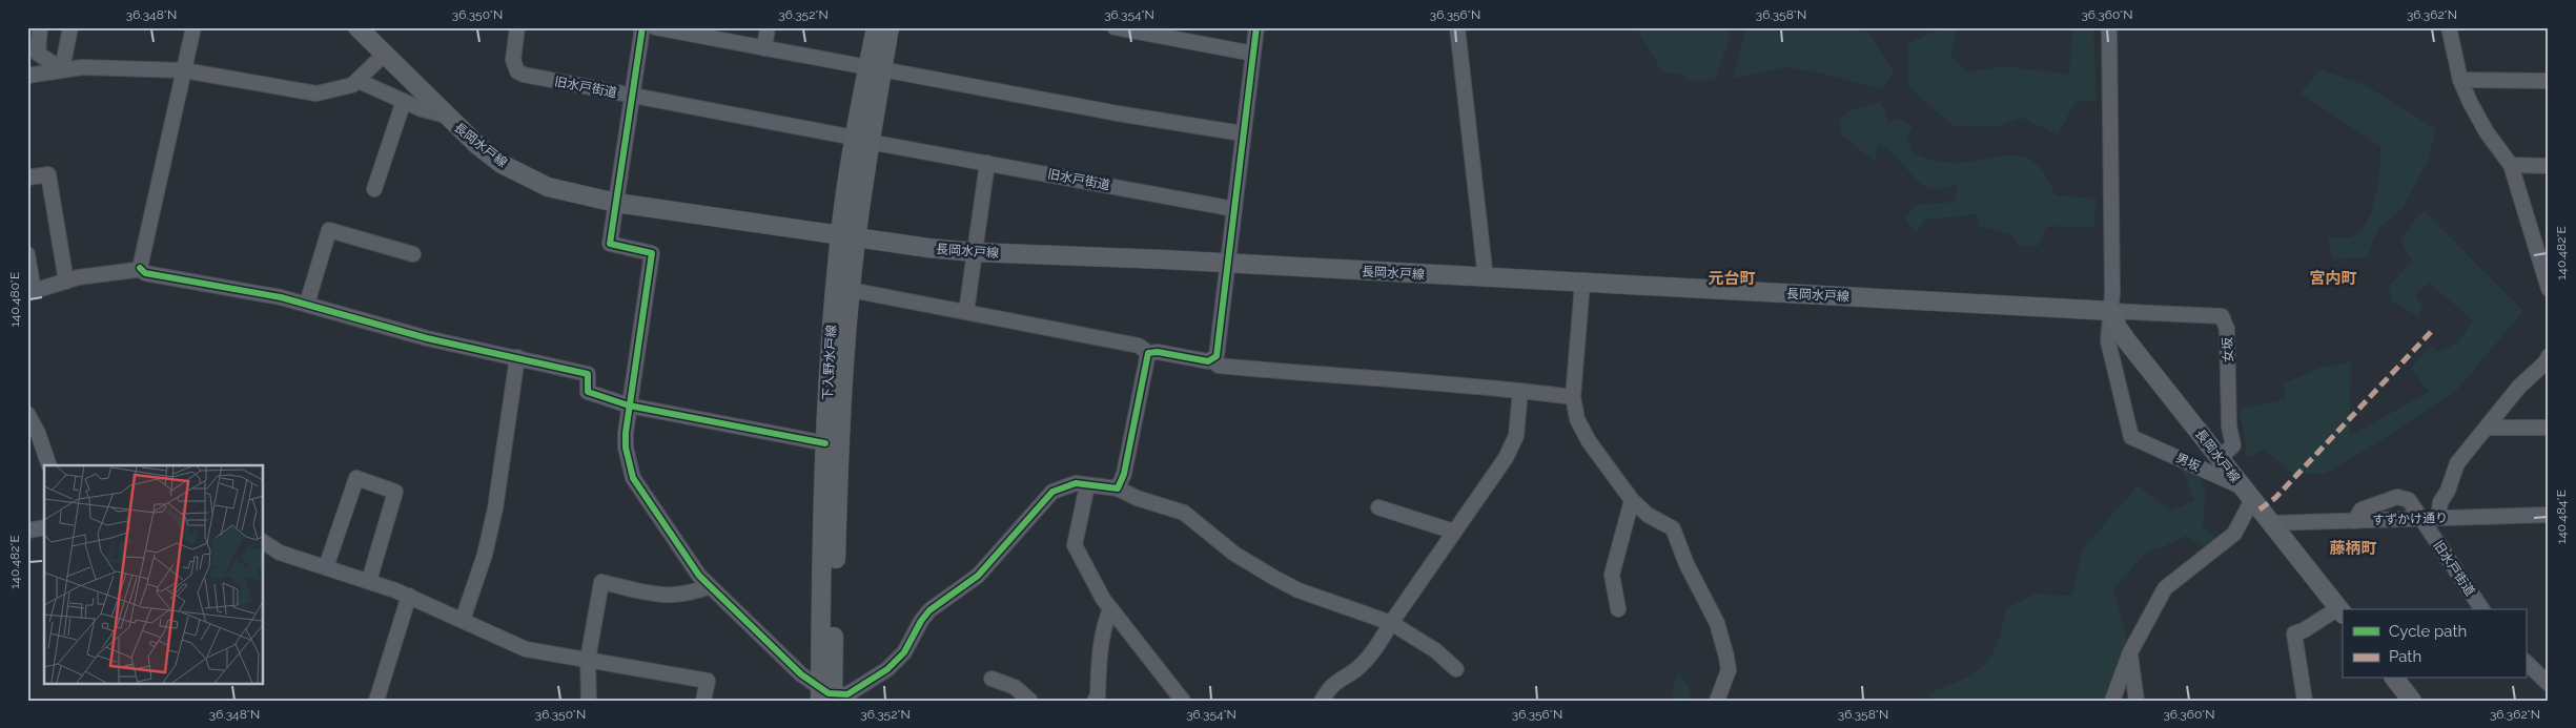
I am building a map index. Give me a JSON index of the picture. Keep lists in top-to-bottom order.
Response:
{
  "streets": {
    "main road": ["長岡水戸線", "下入野水戸線"],
    "street": [
      "旧水戸街道",
      "女坂",
      "男坂",
      "すずかけ通り"
    ]
  },
  "crossings": [
    ["旧水戸街道", "下入野水戸線"],
    ["旧水戸街道", "すずかけ通り"],
    ["長岡水戸線", "女坂"],
    ["長岡水戸線", "下入野水戸線"],
    ["長岡水戸線", "男坂"],
    ["長岡水戸線", "すずかけ通り"],
    ["女坂", "男坂"]
  ],
  "districts": ["元台町", "宮内町", "藤柄町"],
  "legend": ["Cycle path", "Path"],
  "coordinates": [
    "36.348°N",
    "36.350°N",
    "36.352°N",
    "36.354°N",
    "36.356°N",
    "36.358°N",
    "36.360°N",
    "36.362°N",
    "140.482°E",
    "140.480°E",
    "140.484°E"
  ]
}
